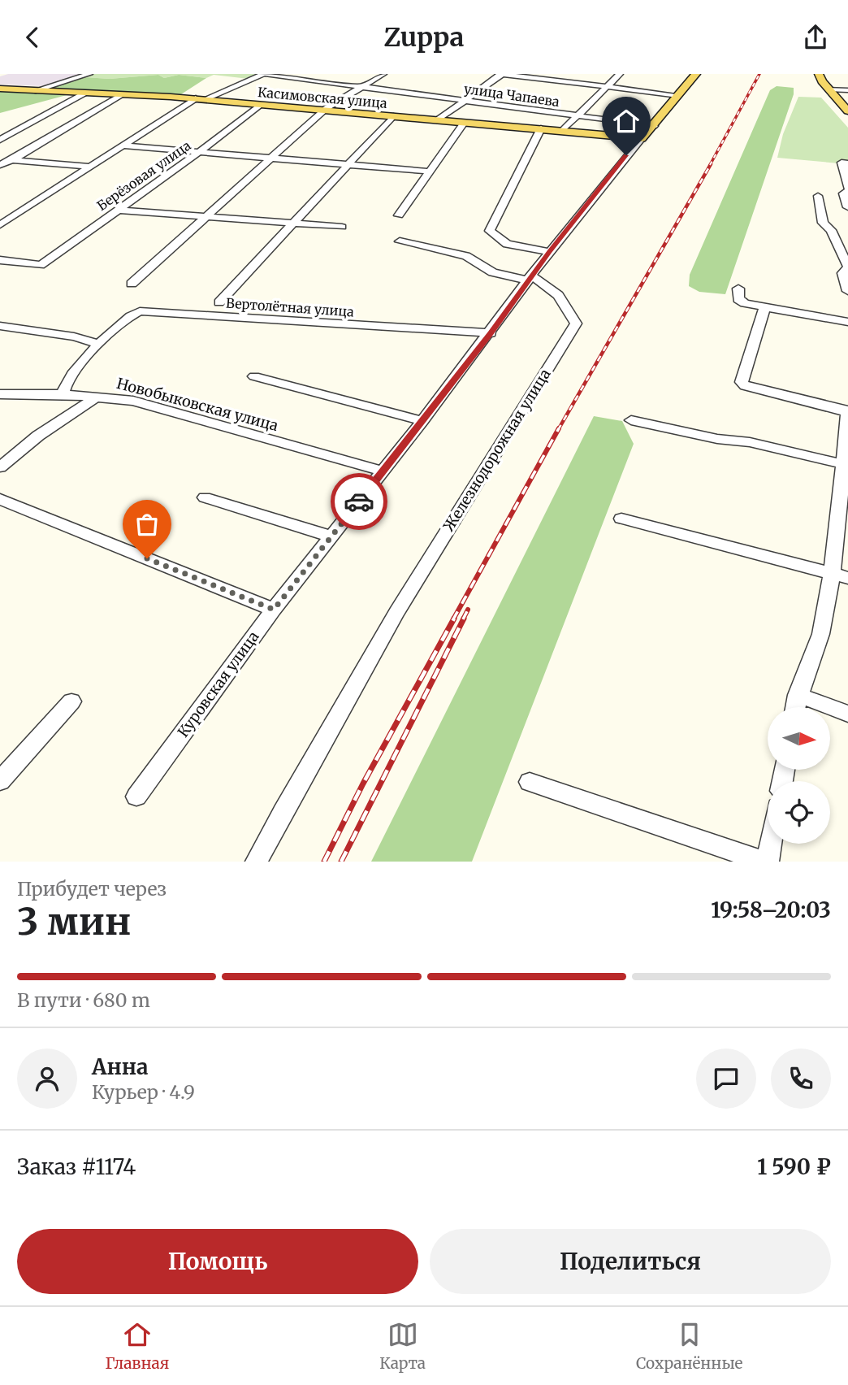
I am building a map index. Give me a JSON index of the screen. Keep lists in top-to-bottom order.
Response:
{
  "streets": {
    "main road": ["Касимовская улица"],
    "street": [
      "улица Чапаева",
      "Берёзовая улица",
      "Вертолётная улица",
      "Новобыковская улица",
      "Железнодорожная улица",
      "Куровская улица"
    ]
  },
  "crossings": [
    ["Касимовская улица", "Берёзовая улица"],
    ["Вертолётная улица", "Новобыковская улица"],
    ["Вертолётная улица", "Куровская улица"],
    ["Новобыковская улица", "Куровская улица"],
    ["Железнодорожная улица", "Куровская улица"]
  ],
  "north": "right",
  "page": {
    "header": "Zuppa",
    "heading": ["3 мин", "Прибудет через", "19:58–20:03"],
    "panel": [
      "Анна",
      "Курьер · 4.9",
      "Заказ #1174",
      "1 590 ₽"
    ],
    "bar": "В пути · 680 m",
    "buttons": ["Помощь", "Поделиться"],
    "tabs": ["Главная", "Карта", "Сохранённые"]
  }
}
